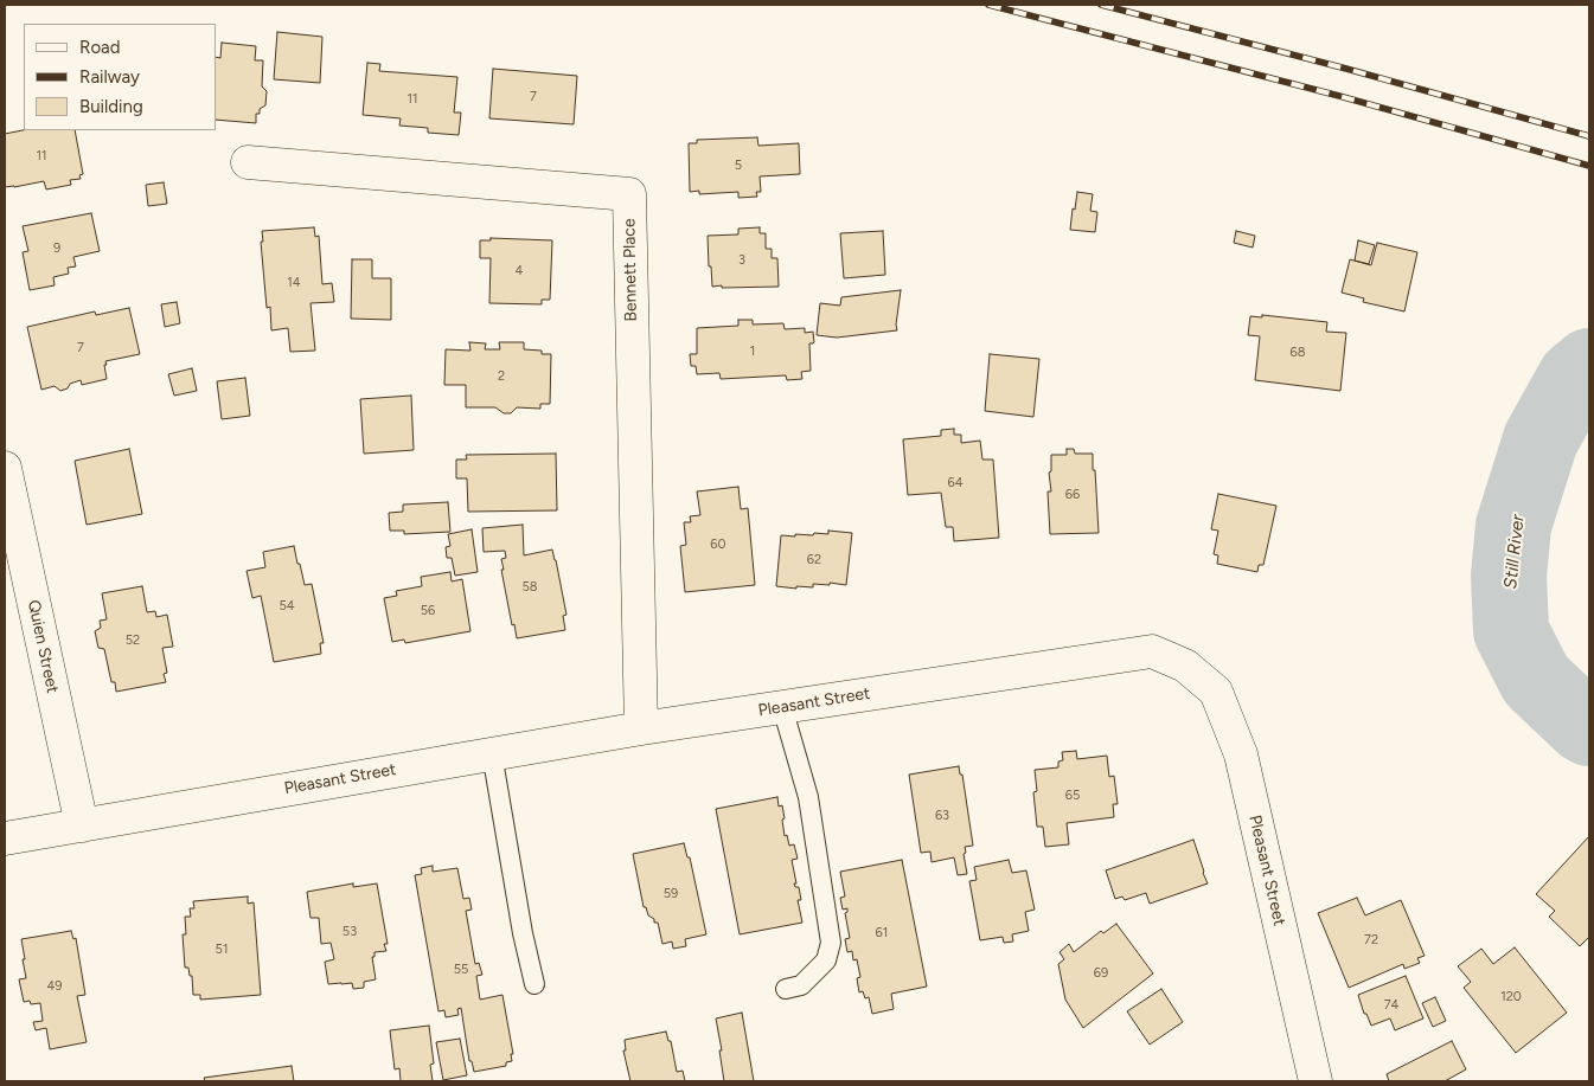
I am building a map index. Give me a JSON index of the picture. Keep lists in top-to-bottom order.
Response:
{
  "streets": {
    "street": ["Bennett Place", "Quien Street", "Pleasant Street"]
  },
  "crossings": [
    ["Bennett Place", "Pleasant Street"],
    ["Quien Street", "Pleasant Street"]
  ],
  "water": ["Still River"],
  "house_numbers": [
    "7",
    "11",
    "11",
    "5",
    "9",
    "3",
    "4",
    "14",
    "7",
    "1",
    "68",
    "2",
    "64",
    "66",
    "60",
    "62",
    "58",
    "54",
    "56",
    "52",
    "65",
    "63",
    "59",
    "53",
    "61",
    "72",
    "51",
    "55",
    "69",
    "49",
    "120",
    "74"
  ],
  "legend": ["Road", "Railway", "Building"]
}
